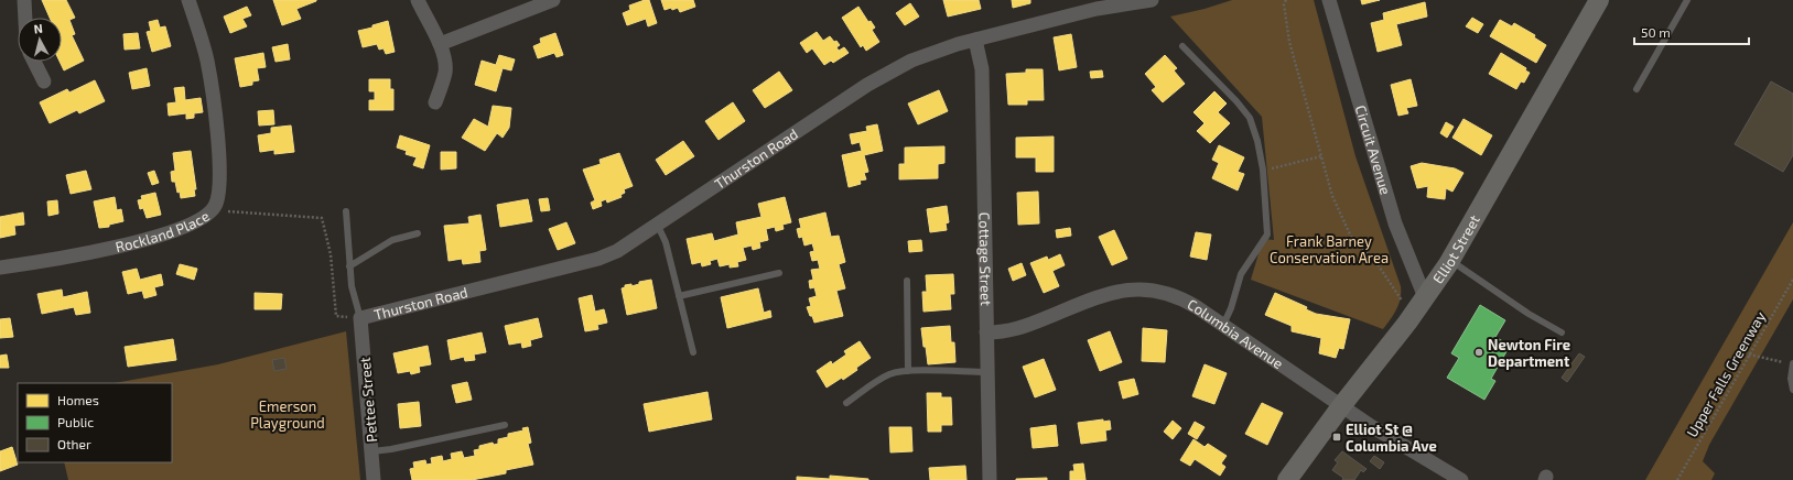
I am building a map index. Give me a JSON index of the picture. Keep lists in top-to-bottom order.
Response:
{
  "streets": {
    "street": [
      "Circuit Avenue",
      "Thurston Road",
      "Rockland Place",
      "Elliot Street",
      "Cottage Street",
      "Columbia Avenue",
      "Pettee Street"
    ],
    "path": ["Upper Falls Greenway"]
  },
  "crossings": [
    ["Circuit Avenue", "Elliot Street"],
    ["Thurston Road", "Cottage Street"],
    ["Thurston Road", "Pettee Street"],
    ["Elliot Street", "Columbia Avenue"],
    ["Cottage Street", "Columbia Avenue"]
  ],
  "parks": ["Frank Barney Conservation Area", "Emerson Playground"],
  "places": {
    "other": ["Newton Fire Department"],
    "transit": ["Elliot St @ Columbia Ave"]
  },
  "legend": ["Homes", "Public", "Other"],
  "scale_bar": "50 m",
  "north": "top"
}
